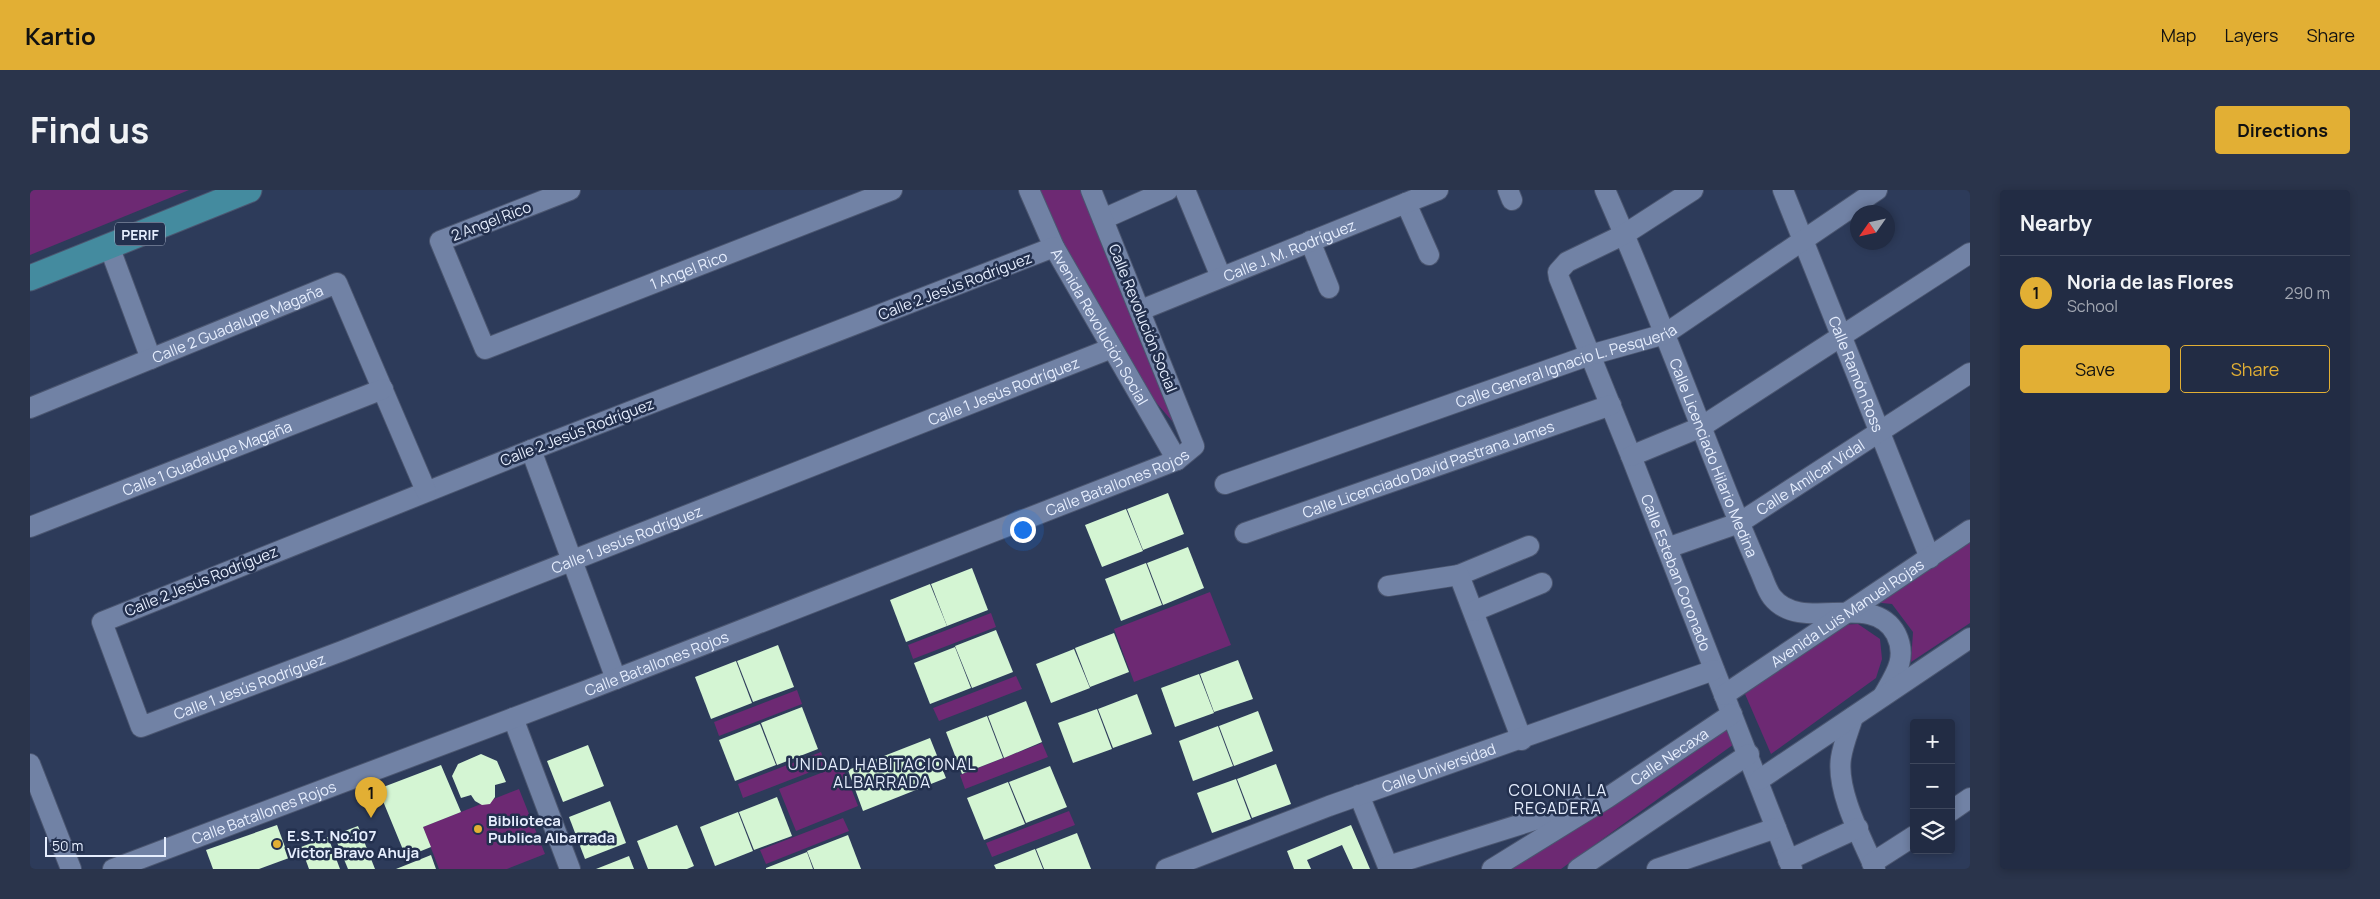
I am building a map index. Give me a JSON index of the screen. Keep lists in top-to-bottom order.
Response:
{
  "streets": {
    "main road": ["PERIF"],
    "street": [
      "2 Angel Rico",
      "Calle J. M. Rodríguez",
      "1 Angel Rico",
      "Calle 2 Jesús Rodríguez",
      "Calle Revolución Social",
      "Calle 2 Guadalupe Magaña",
      "Avenida Revolución Social",
      "Calle General Ignacio L. Pesquería",
      "Calle Ramón Ross",
      "Calle 1 Jesús Rodríguez",
      "Calle Licenciado Hilario Medina",
      "Calle 1 Guadalupe Magaña",
      "Calle Licenciado David Pastrana James",
      "Calle Amílcar Vidal",
      "Calle Batallones Rojos",
      "Calle Esteban Coronado",
      "Avenida Luis Manuel Rojas",
      "Calle Necaxa",
      "Calle Universidad"
    ]
  },
  "crossings": [
    ["2 Angel Rico", "1 Angel Rico"],
    ["Calle J. M. Rodríguez", "Calle Revolución Social"],
    ["Calle 2 Jesús Rodríguez", "Avenida Revolución Social"],
    ["Calle 2 Jesús Rodríguez", "Calle 1 Jesús Rodríguez"],
    ["Calle Revolución Social", "Calle Batallones Rojos"],
    ["Calle 2 Guadalupe Magaña", "Calle 1 Guadalupe Magaña"],
    ["Avenida Revolución Social", "Calle 1 Jesús Rodríguez"],
    ["Avenida Revolución Social", "Calle Batallones Rojos"],
    ["Calle General Ignacio L. Pesquería", "Calle Ramón Ross"],
    ["Calle General Ignacio L. Pesquería", "Calle Licenciado Hilario Medina"],
    ["Calle General Ignacio L. Pesquería", "Calle Esteban Coronado"],
    ["Calle Ramón Ross", "Calle Amílcar Vidal"],
    ["Calle Ramón Ross", "Avenida Luis Manuel Rojas"],
    ["Calle Licenciado Hilario Medina", "Calle Amílcar Vidal"],
    ["Calle Licenciado Hilario Medina", "Calle Esteban Coronado"],
    ["Calle Licenciado Hilario Medina", "Avenida Luis Manuel Rojas"],
    ["Calle Licenciado David Pastrana James", "Calle Esteban Coronado"],
    ["Calle Amílcar Vidal", "Calle Esteban Coronado"],
    ["Calle Esteban Coronado", "Avenida Luis Manuel Rojas"],
    ["Calle Esteban Coronado", "Calle Necaxa"],
    ["Calle Esteban Coronado", "Calle Universidad"]
  ],
  "districts": ["UNIDAD HABITACIONAL ALBARRADA", "COLONIA LA REGADERA"],
  "places": ["Biblioteca Publica Albarrada", "E.S.T. No.107 Victor Bravo Ahuja"],
  "scale_bar": "50 m",
  "north": "bottom left",
  "page": {
    "header": "Kartio",
    "nav": ["Map", "Layers", "Share"],
    "title": "Find us",
    "buttons": [
      "Directions",
      ["Save", "Share"]
    ],
    "heading": "Nearby",
    "list": [
      {
        "mark": "1",
        "name": "Noria de las Flores",
        "note": "School",
        "value": "290 m"
      }
    ],
    "map_buttons": ["+", "−"],
    "pins": "1",
    "scale": "50 m"
  }
}
